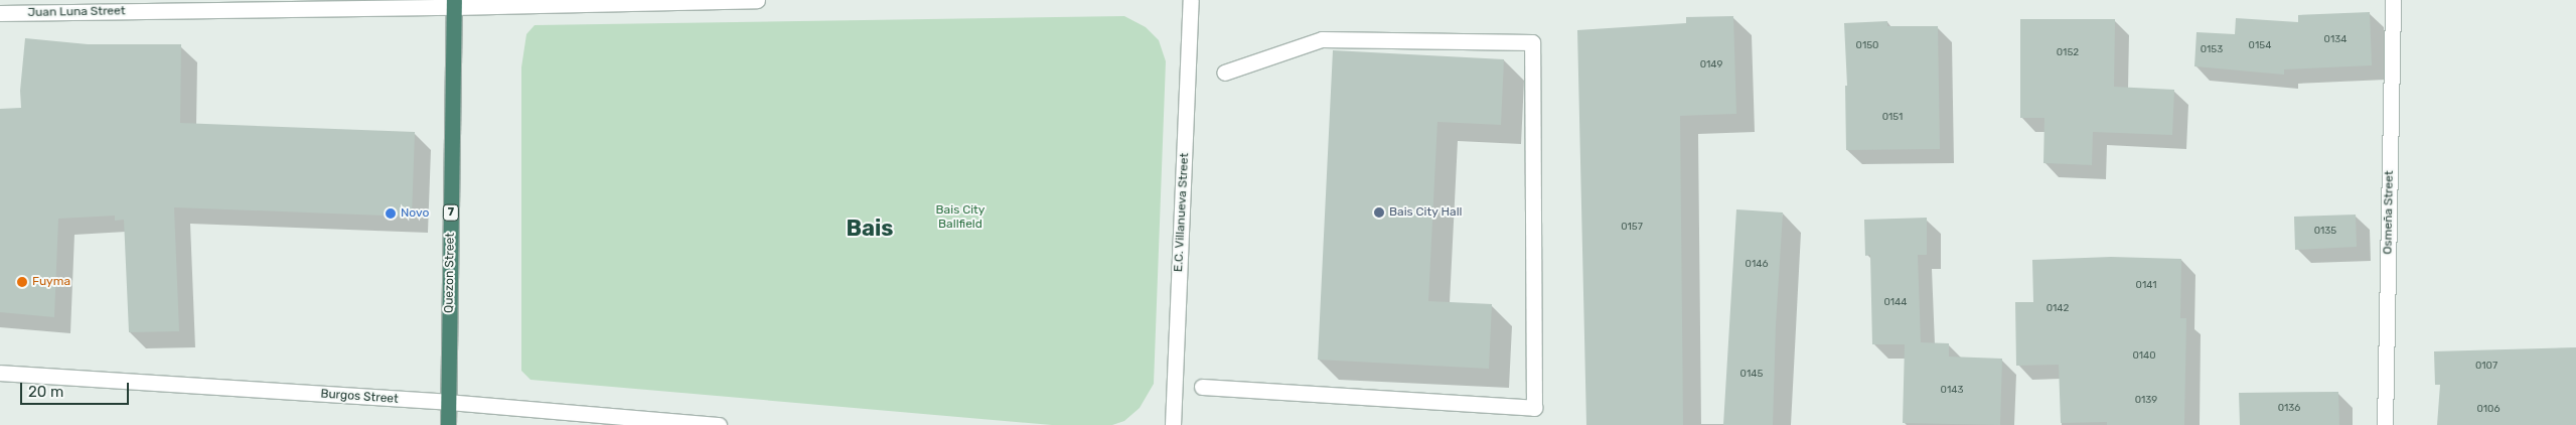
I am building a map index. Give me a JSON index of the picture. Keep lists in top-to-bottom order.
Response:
{
  "streets": {
    "highway": ["7", "Quezon Street"],
    "street": [
      "Juan Luna Street",
      "E.C. Villanueva Street",
      "Osmeña Street",
      "Burgos Street"
    ]
  },
  "crossings": [
    ["Juan Luna Street", "Quezon Street"],
    ["Quezon Street", "Burgos Street"]
  ],
  "districts": ["Bais"],
  "parks": ["Bais City Ballfield"],
  "places": ["Bais City Hall", "Novo", "Fuyma"],
  "house_numbers": [
    "0134",
    "0150",
    "0154",
    "0153",
    "0152",
    "0149",
    "0151",
    "0157",
    "0135",
    "0146",
    "0141",
    "0144",
    "0142",
    "0140",
    "0107",
    "0145",
    "0143",
    "0139",
    "0136",
    "0106"
  ],
  "scale_bar": "20 m"
}
